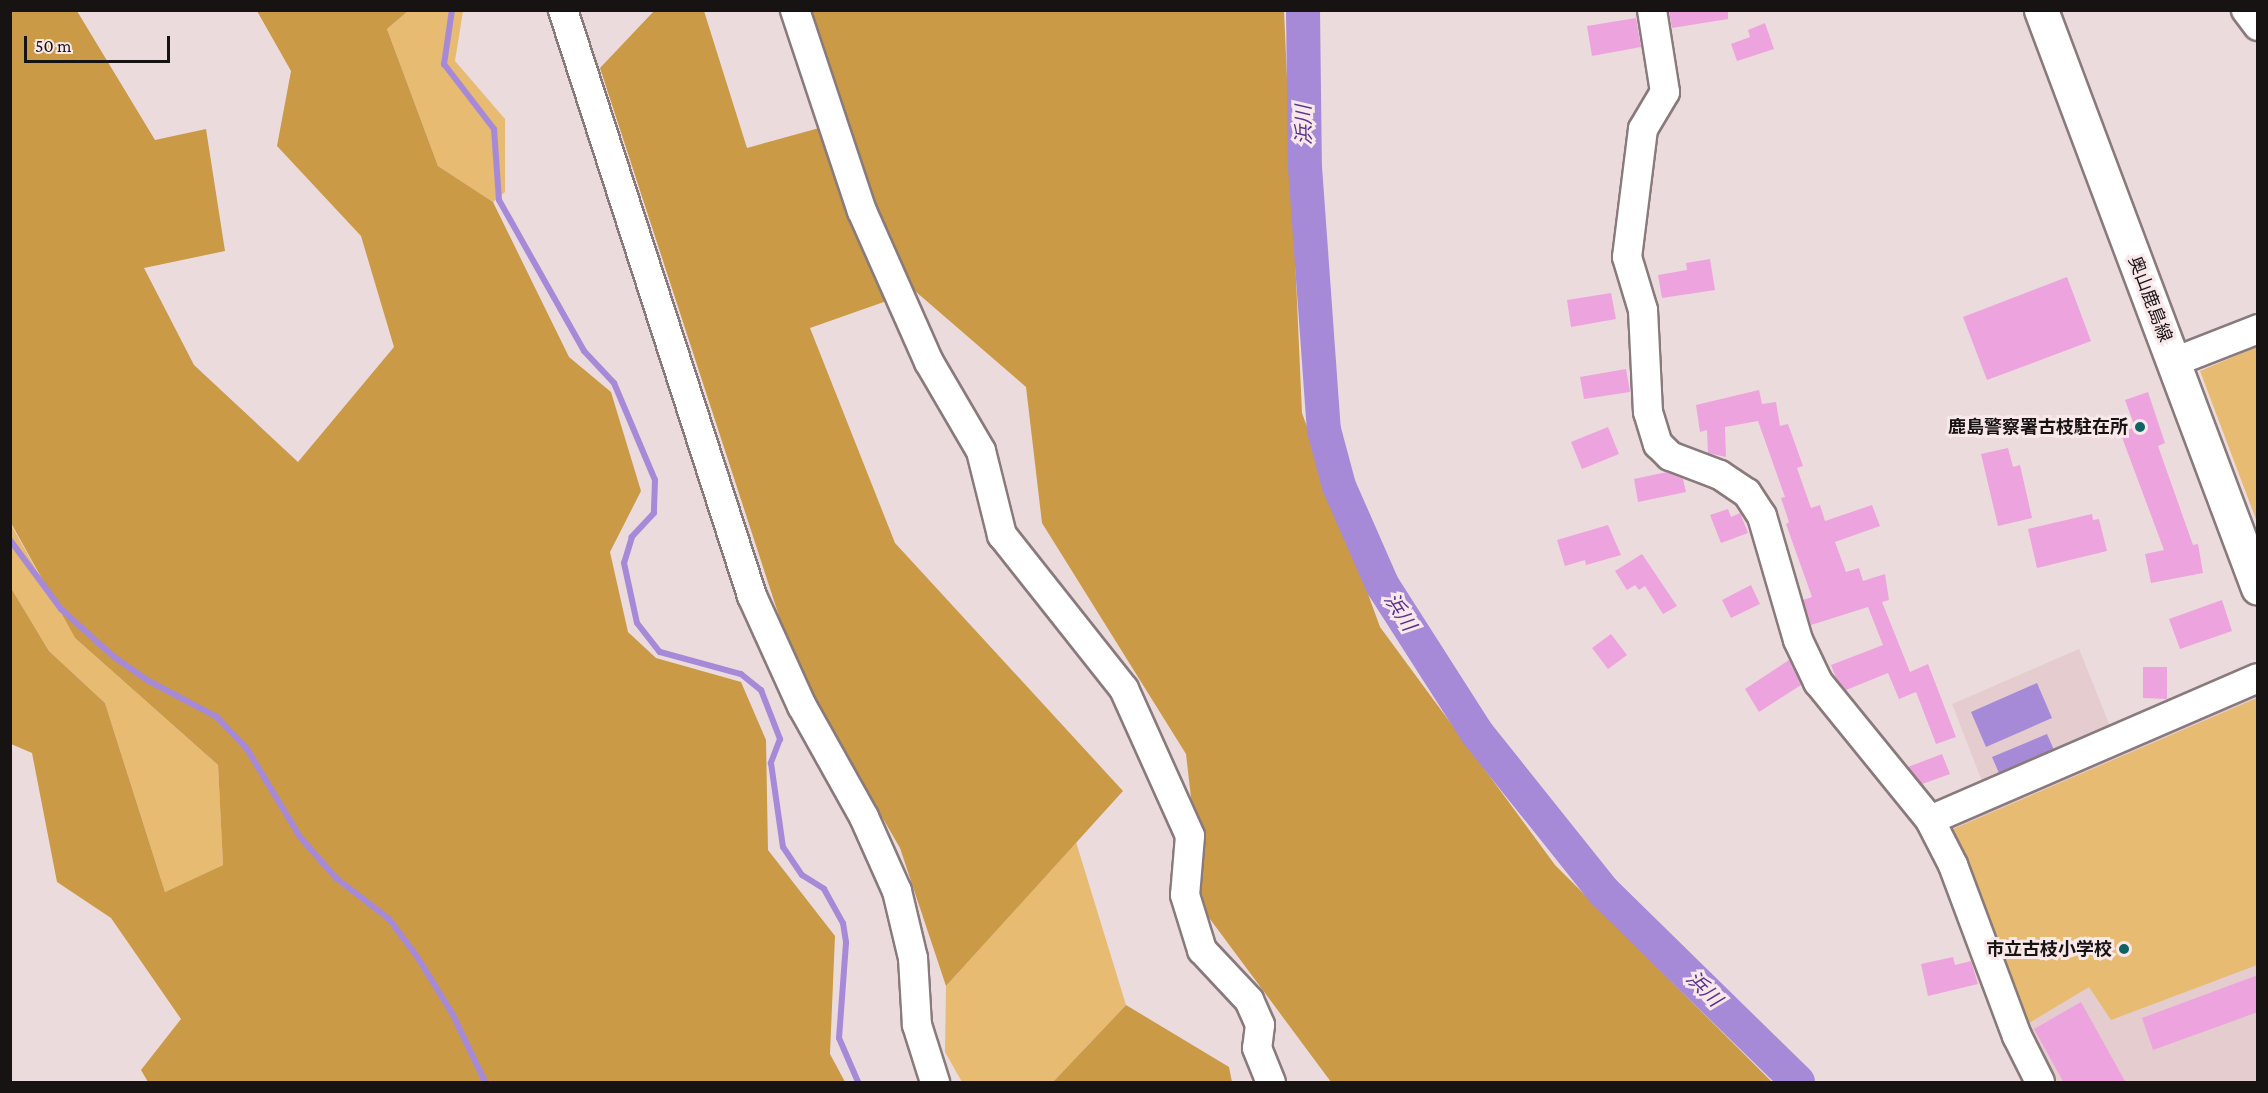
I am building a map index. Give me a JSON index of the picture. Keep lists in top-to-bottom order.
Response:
{
  "streets": {
    "main road": ["奥山鹿島線"]
  },
  "water": ["浜川"],
  "places": ["鹿島警察署古枝駐在所", "市立古枝小学校"],
  "scale_bar": "50 m"
}
